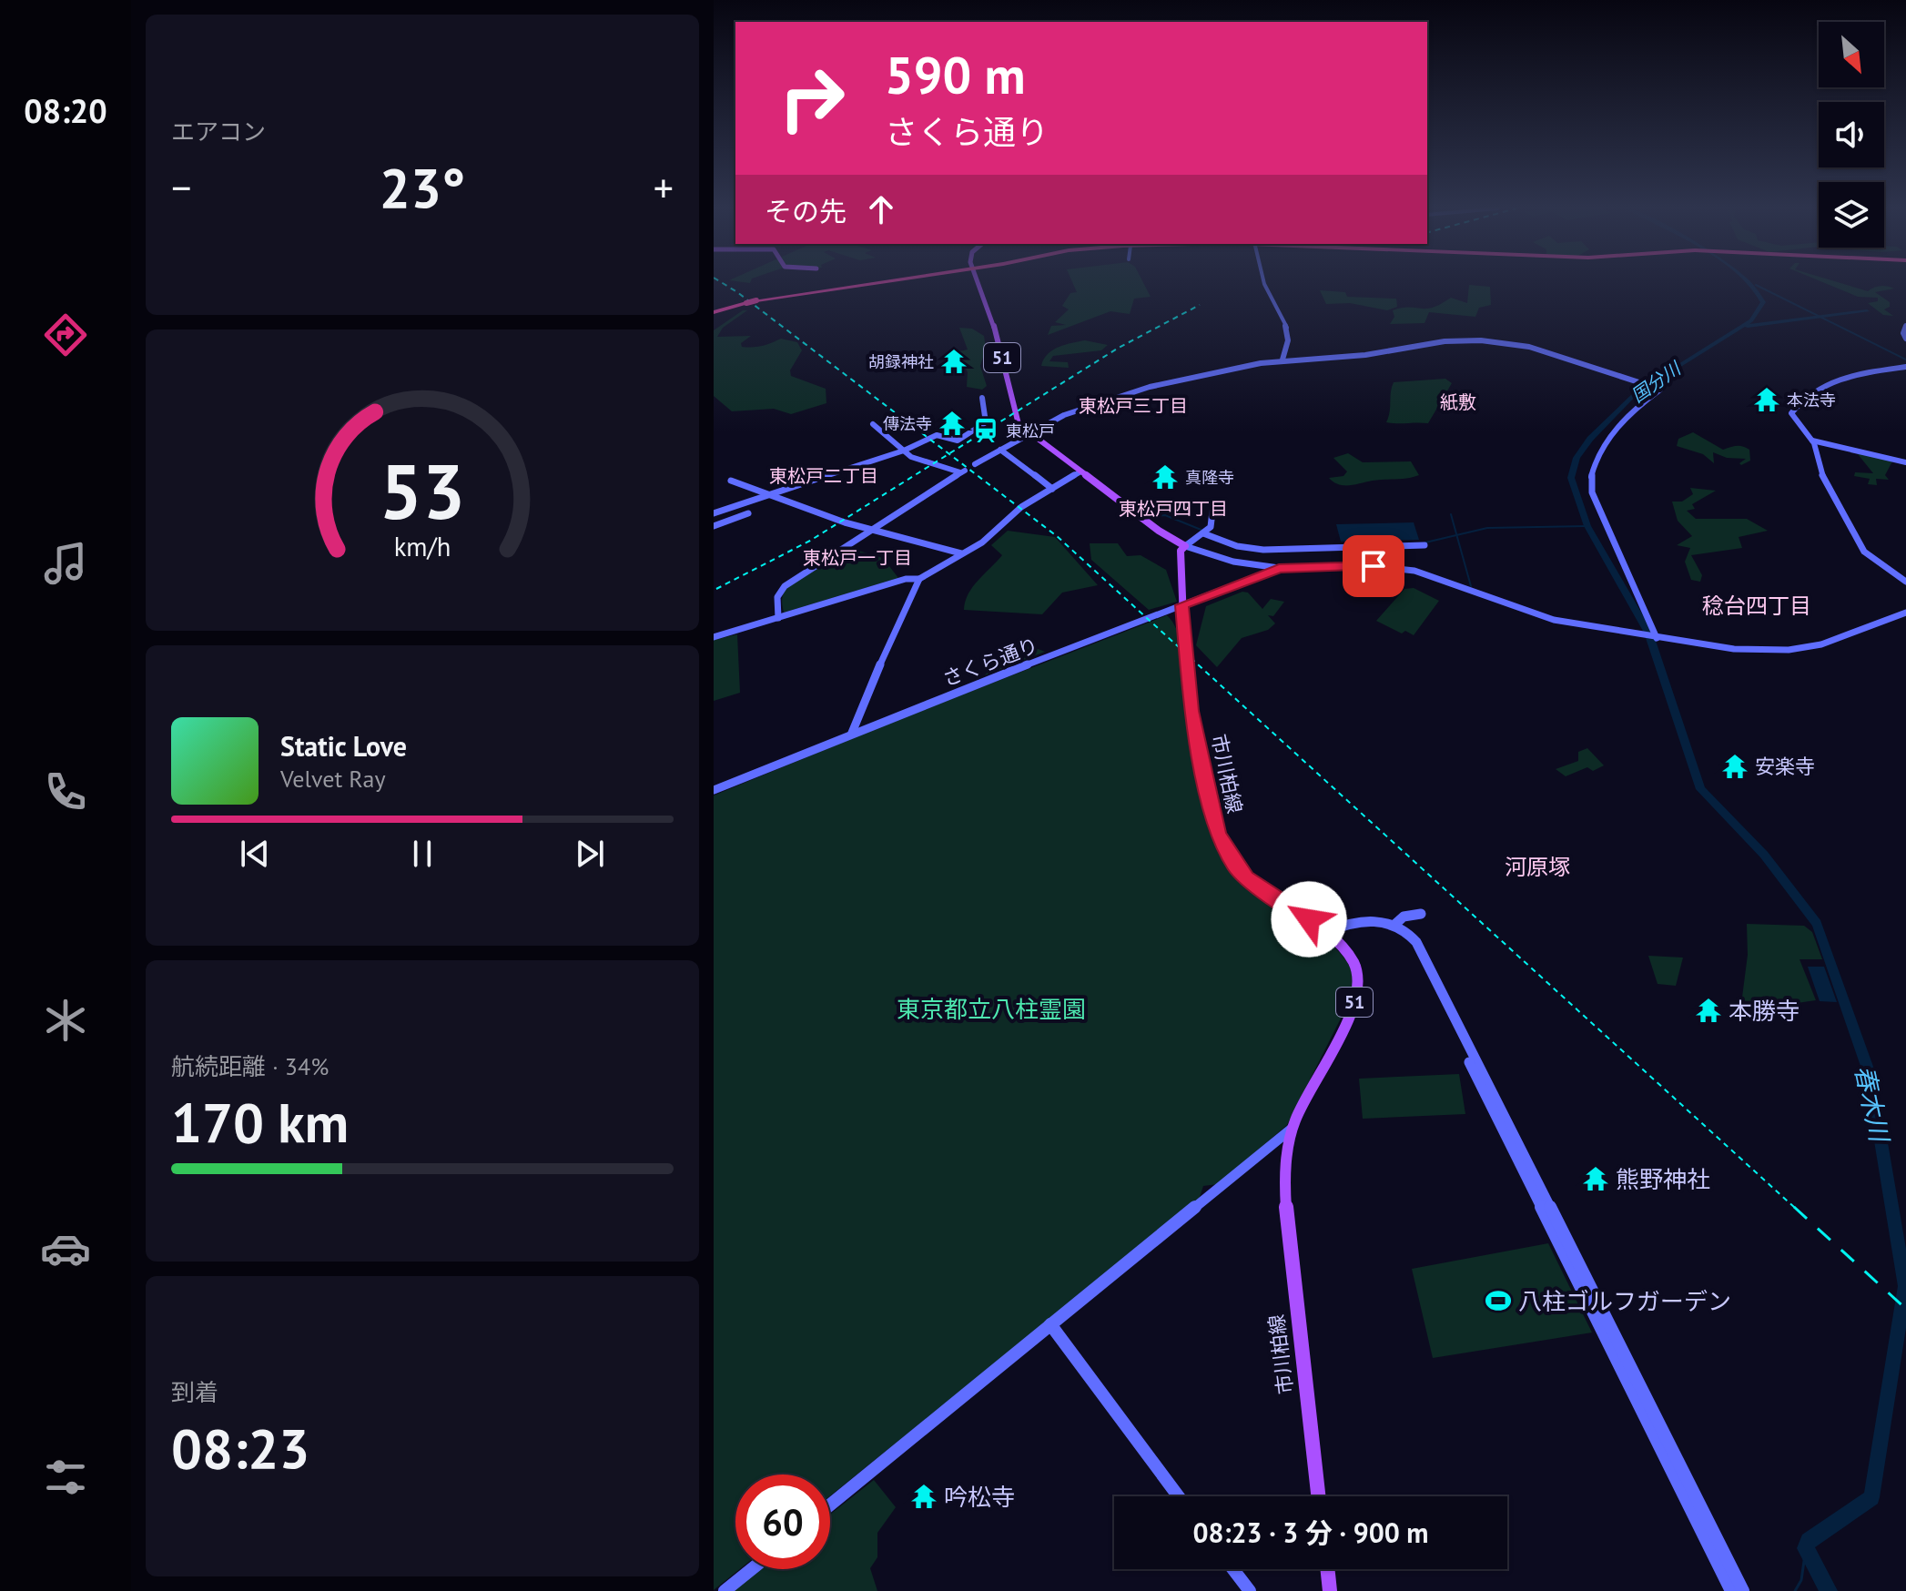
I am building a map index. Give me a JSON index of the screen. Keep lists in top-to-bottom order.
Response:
{
  "streets": {
    "main road": ["51", "市川柏線"],
    "street": ["さくら通り"]
  },
  "crossings": [
    ["51", "市川柏線"],
    ["さくら通り", "市川柏線"]
  ],
  "districts": [
    "紙敷",
    "東松戸三丁目",
    "東松戸二丁目",
    "東松戸四丁目",
    "東松戸一丁目",
    "稔台四丁目",
    "河原塚"
  ],
  "water": ["国分川", "春木川"],
  "parks": ["東京都立八柱霊園"],
  "places": {
    "temple": [
      "胡録神社",
      "本法寺",
      "傳法寺",
      "真隆寺",
      "安楽寺",
      "本勝寺",
      "熊野神社",
      "吟松寺"
    ],
    "station": ["東松戸"],
    "sports": ["八柱ゴルフガーデン"]
  },
  "north": "bottom right",
  "page": {
    "tabs": "08:20",
    "tile": [
      "エアコン",
      ["航続距離 · 34%", "170 km"],
      ["到着", "08:23"]
    ],
    "turn": ["590 m", "さくら通り"],
    "heat": ["−", "23°", "+"],
    "then": "その先",
    "song": ["Static Love", "Velvet Ray"],
    "limit": "60",
    "trip": "08:23 · 3 分 · 900 m",
    "gauge": ["53", "km/h"]
  }
}
